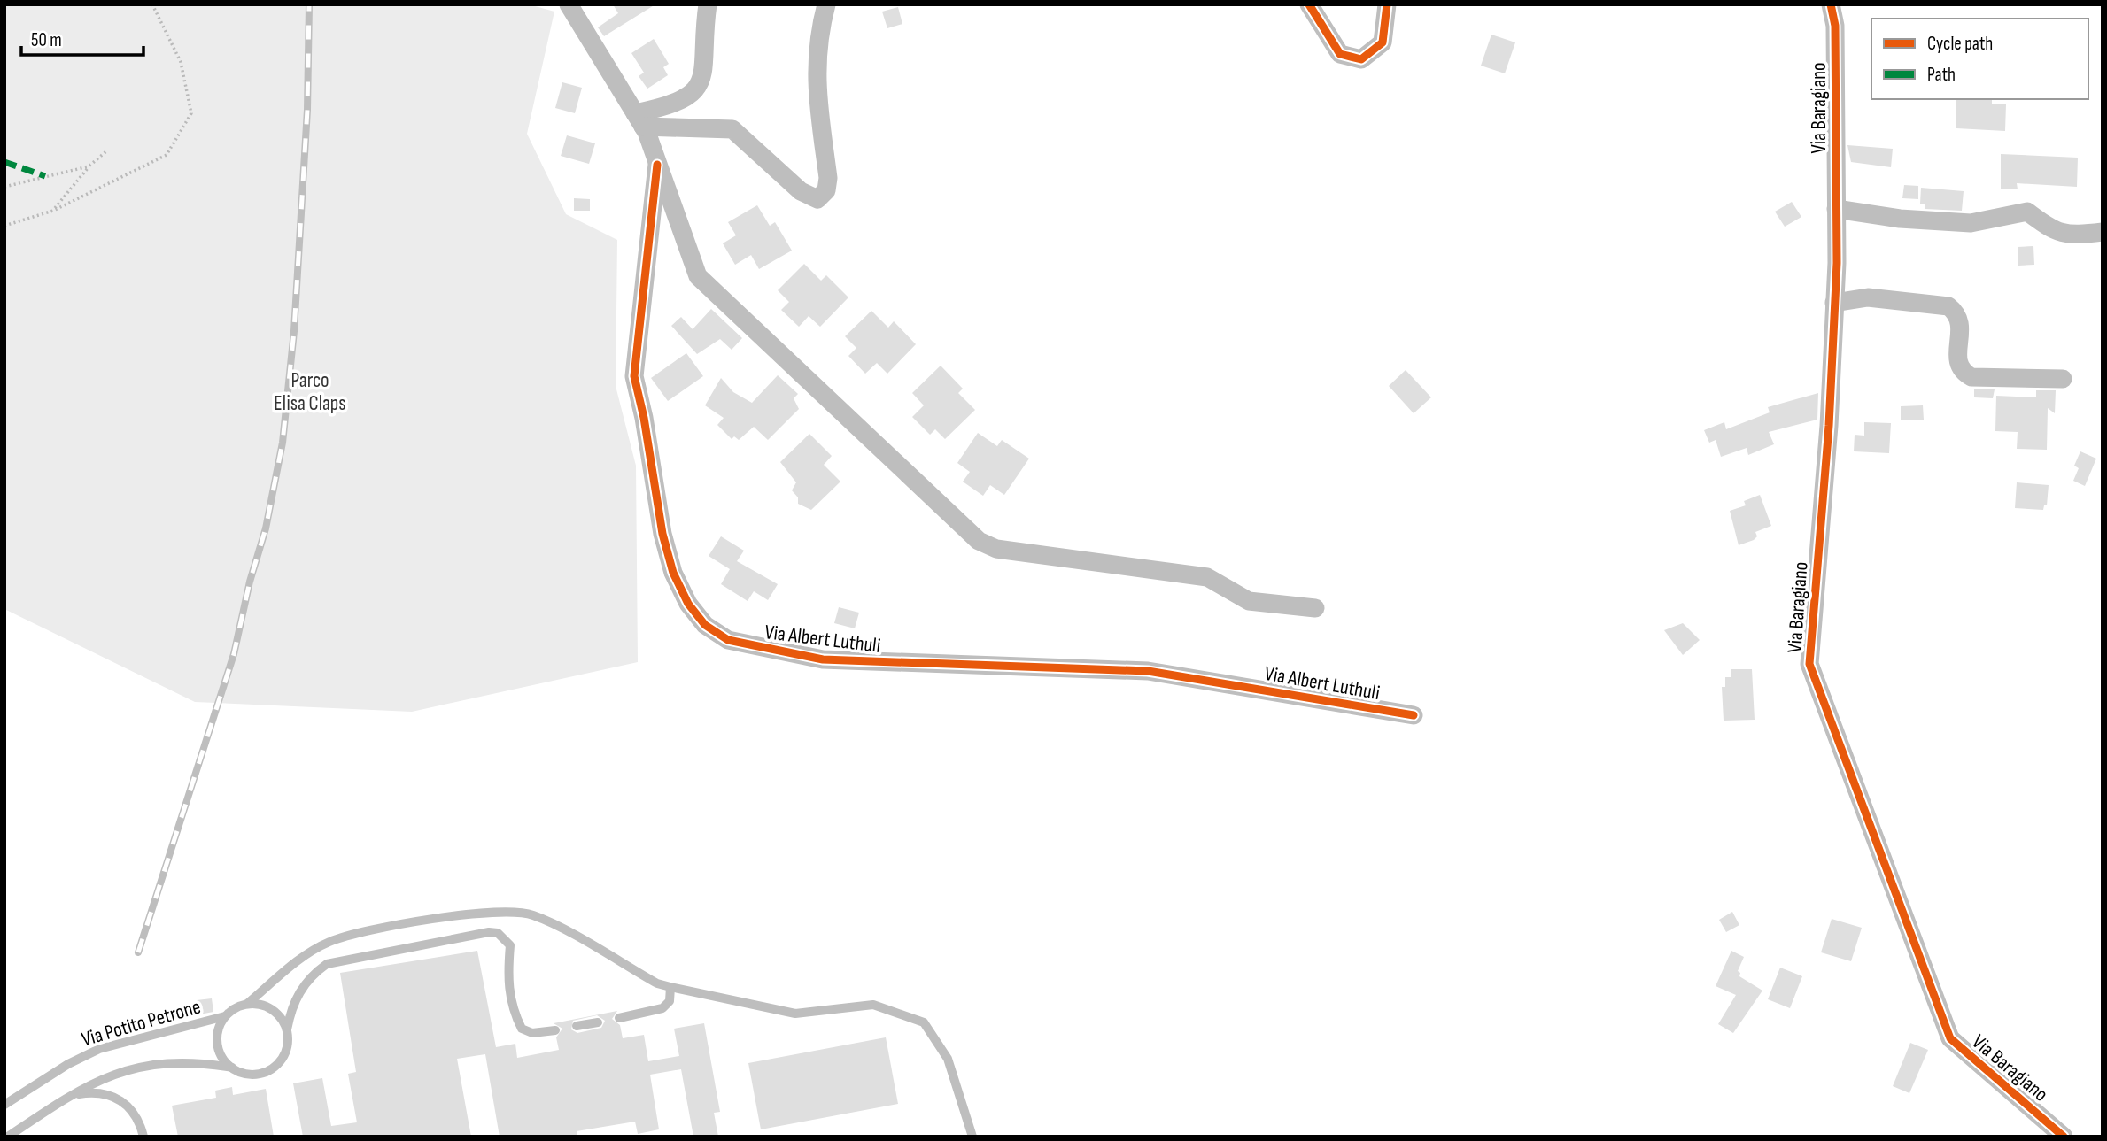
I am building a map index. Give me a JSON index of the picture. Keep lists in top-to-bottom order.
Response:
{
  "streets": {
    "street": ["Via Baragiano", "Via Albert Luthuli"],
    "lane": ["Via Potito Petrone"]
  },
  "parks": ["Parco Elisa Claps"],
  "legend": ["Cycle path", "Path"],
  "scale_bar": "50 m"
}
